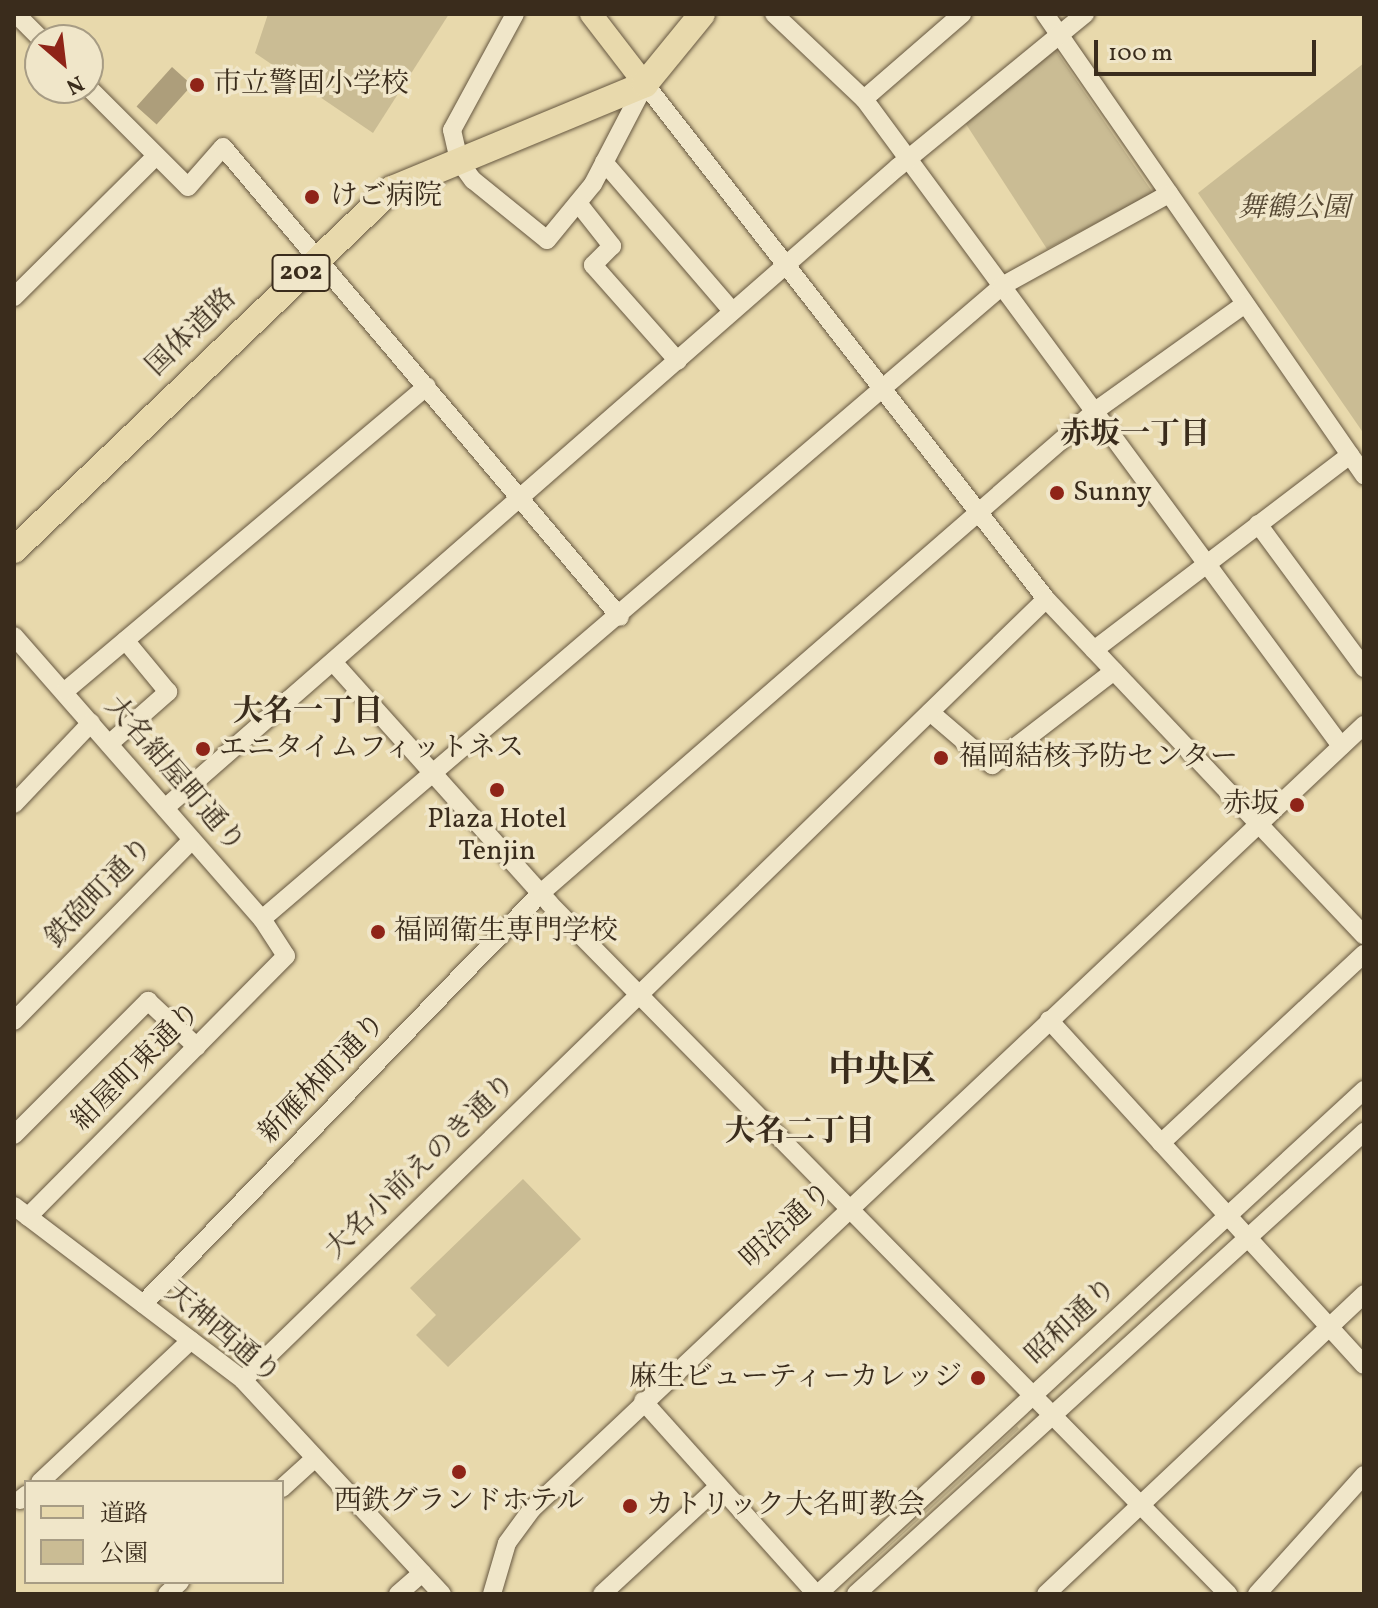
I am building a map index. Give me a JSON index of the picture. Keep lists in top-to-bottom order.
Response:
{
  "streets": {
    "highway": ["202", "国体道路"],
    "street": [
      "大名紺屋町通り",
      "鉄砲町通り",
      "紺屋町東通り",
      "新雁林町通り",
      "大名小前えのき通り",
      "明治通り",
      "昭和通り",
      "天神西通り"
    ]
  },
  "crossings": [
    ["202", "国体道路"],
    ["大名紺屋町通り", "鉄砲町通り"],
    ["大名紺屋町通り", "紺屋町東通り"],
    ["紺屋町東通り", "天神西通り"],
    ["新雁林町通り", "天神西通り"],
    ["大名小前えのき通り", "天神西通り"]
  ],
  "districts": [
    "赤坂一丁目",
    "大名一丁目",
    "中央区",
    "大名二丁目"
  ],
  "parks": ["舞鶴公園"],
  "places": [
    "市立警固小学校",
    "けご病院",
    "Sunny",
    "エニタイムフィットネス",
    "福岡結核予防センター",
    "Plaza Hotel Tenjin",
    "赤坂",
    "福岡衛生専門学校",
    "麻生ビューティーカレッジ",
    "西鉄グランドホテル",
    "カトリック大名町教会"
  ],
  "legend": ["道路", "公園"],
  "scale_bar": "100 m",
  "north": "bottom right"
}
